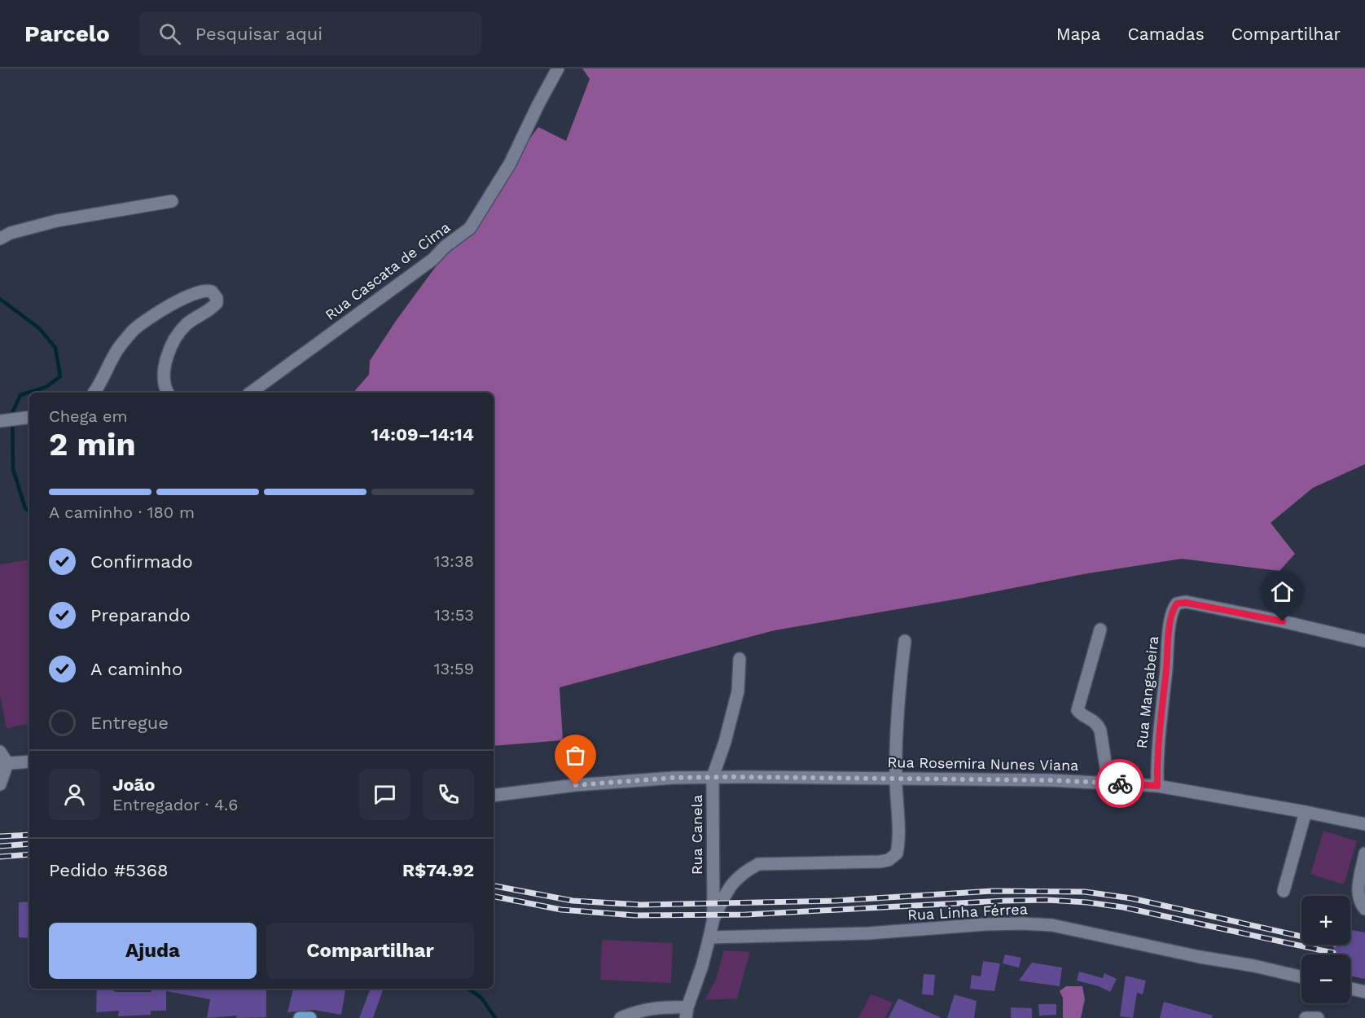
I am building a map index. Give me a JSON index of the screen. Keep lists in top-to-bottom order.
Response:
{
  "streets": {
    "street": [
      "Rua Cascata de Cima",
      "Rua Mangabeira",
      "Rua Rosemira Nunes Viana",
      "Rua Canela",
      "Rua Linha Férrea"
    ]
  },
  "crossings": [
    ["Rua Mangabeira", "Rua Rosemira Nunes Viana"],
    ["Rua Rosemira Nunes Viana", "Rua Canela"]
  ],
  "page": {
    "header": "Parcelo",
    "search": "Pesquisar aqui",
    "nav": ["Mapa", "Camadas", "Compartilhar"],
    "heading": ["2 min", "Chega em", "14:09–14:14"],
    "panel": [
      "João",
      "Entregador · 4.6",
      "Pedido #5368",
      "R$74.92"
    ],
    "bar": "A caminho · 180 m",
    "list": [
      ["Confirmado", "13:38"],
      ["Preparando", "13:53"],
      ["A caminho", "13:59"],
      "Entregue"
    ],
    "map_buttons": ["+", "−"],
    "buttons": ["Ajuda", "Compartilhar"]
  }
}
